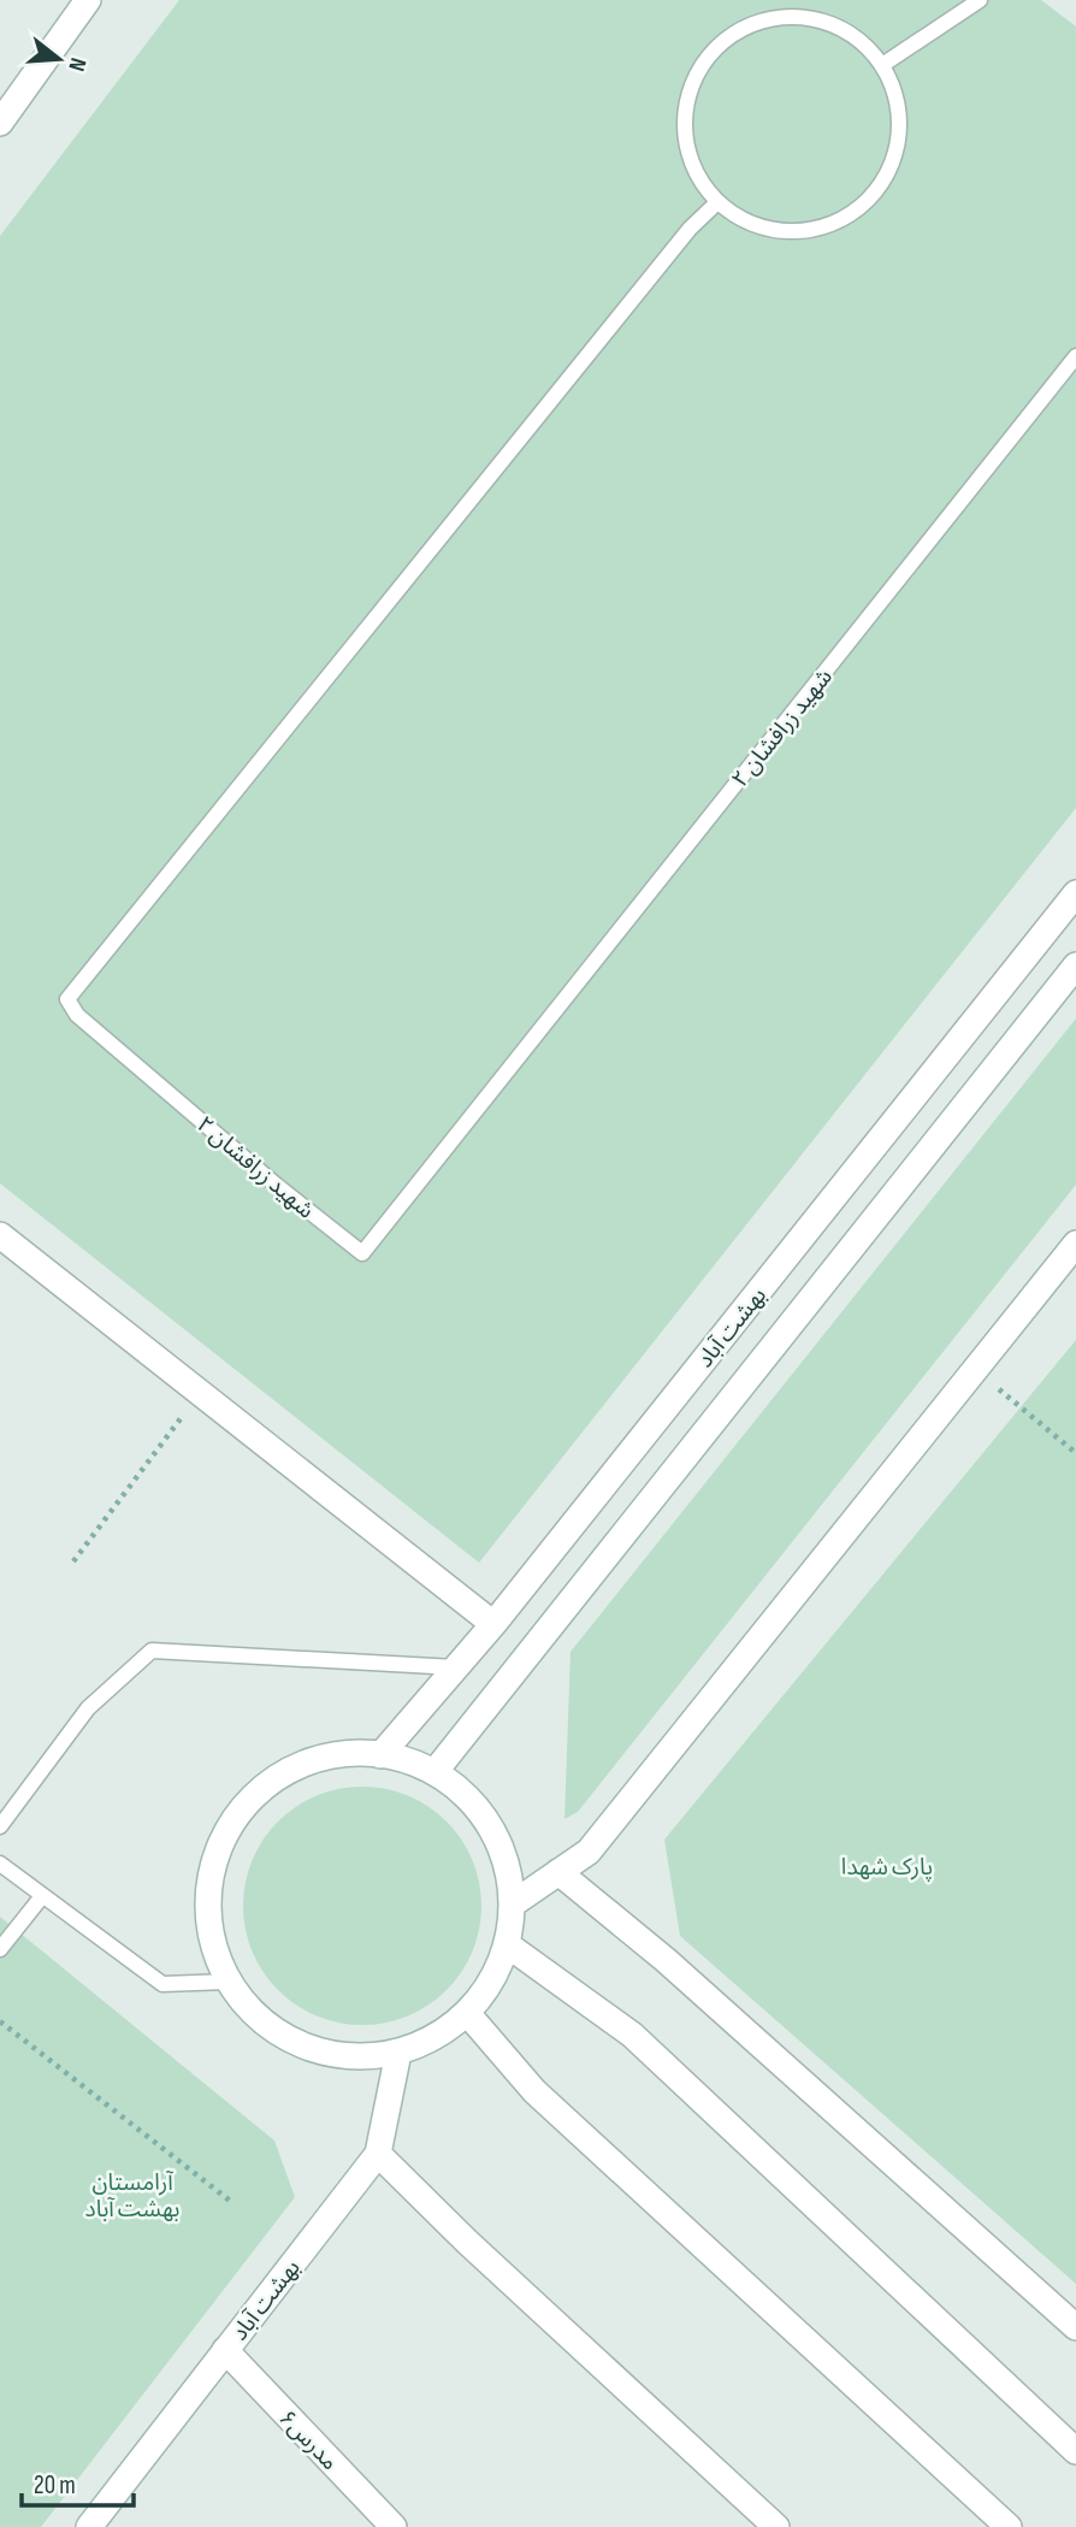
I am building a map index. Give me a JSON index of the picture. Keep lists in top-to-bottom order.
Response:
{
  "streets": {
    "street": ["بهشت آباد", "مدرس۶"],
    "lane": ["شهید زرافشان ۲"]
  },
  "crossings": [
    ["بهشت آباد", "مدرس۶"]
  ],
  "parks": ["پارک شهدا", "آرامستان بهشت آباد"],
  "scale_bar": "20 m",
  "north": "right"
}
